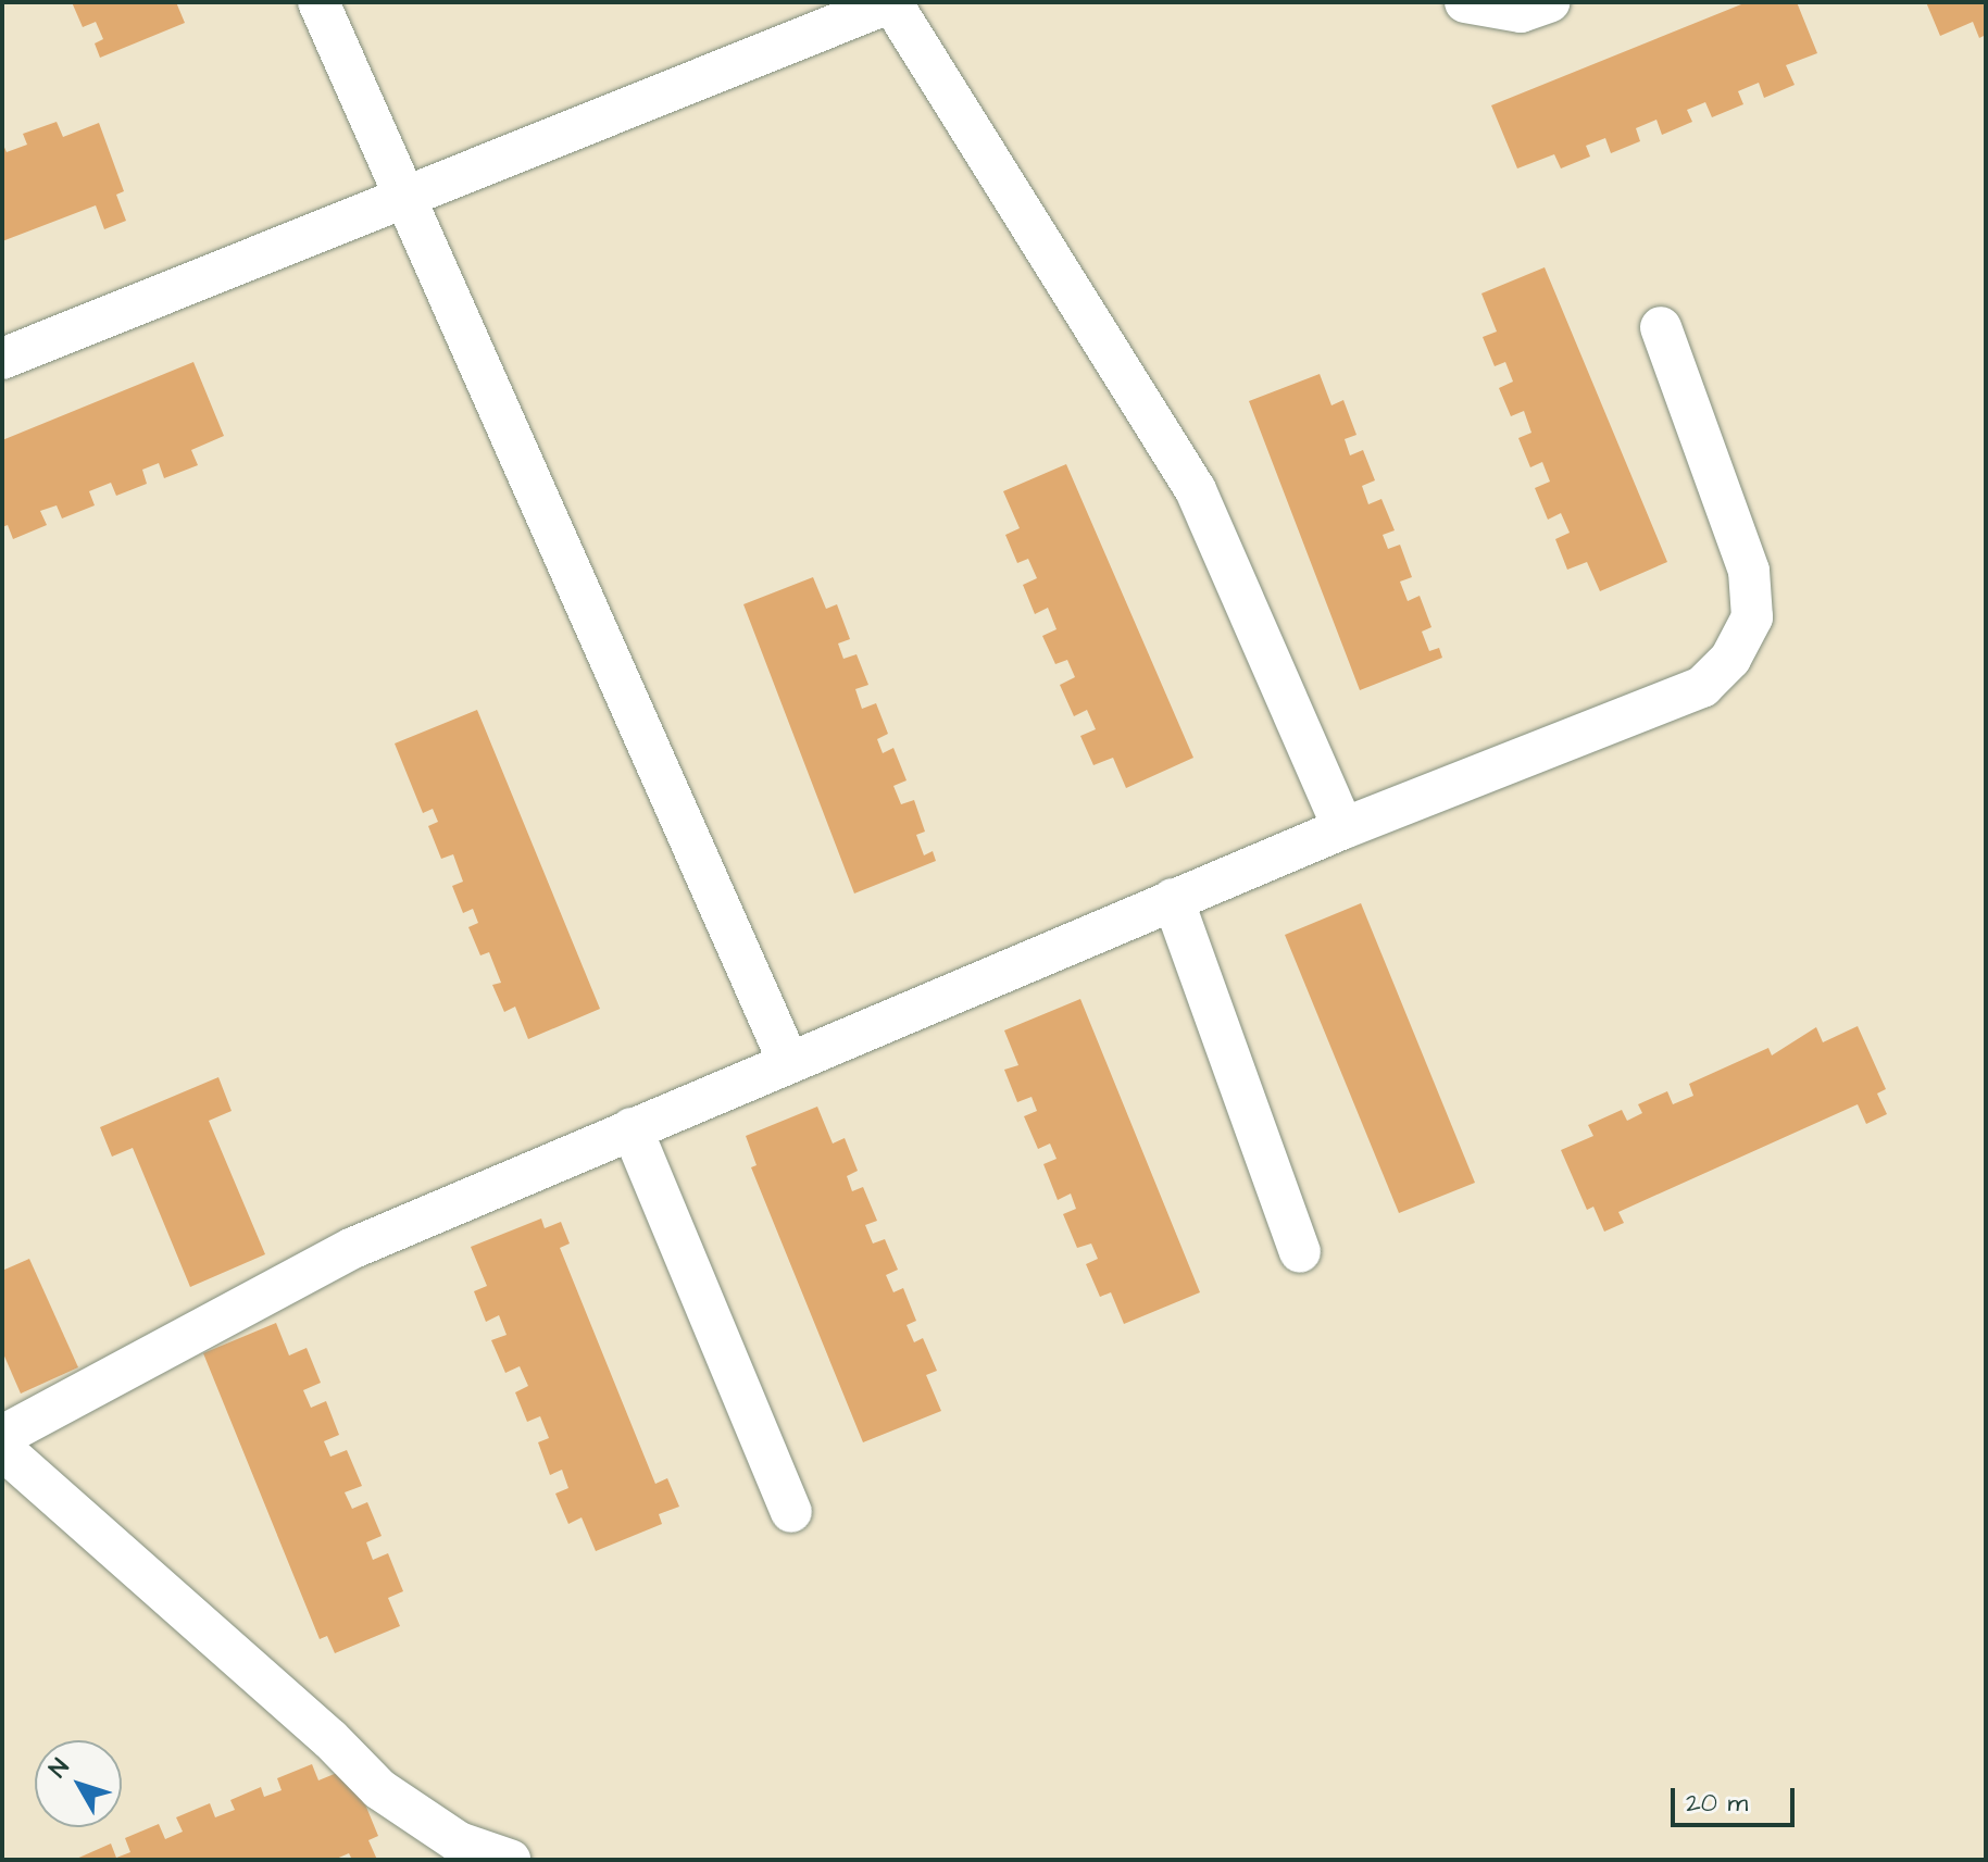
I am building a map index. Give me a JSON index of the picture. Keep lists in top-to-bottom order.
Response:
{
  "scale_bar": "20 m",
  "north": "top left"
}
